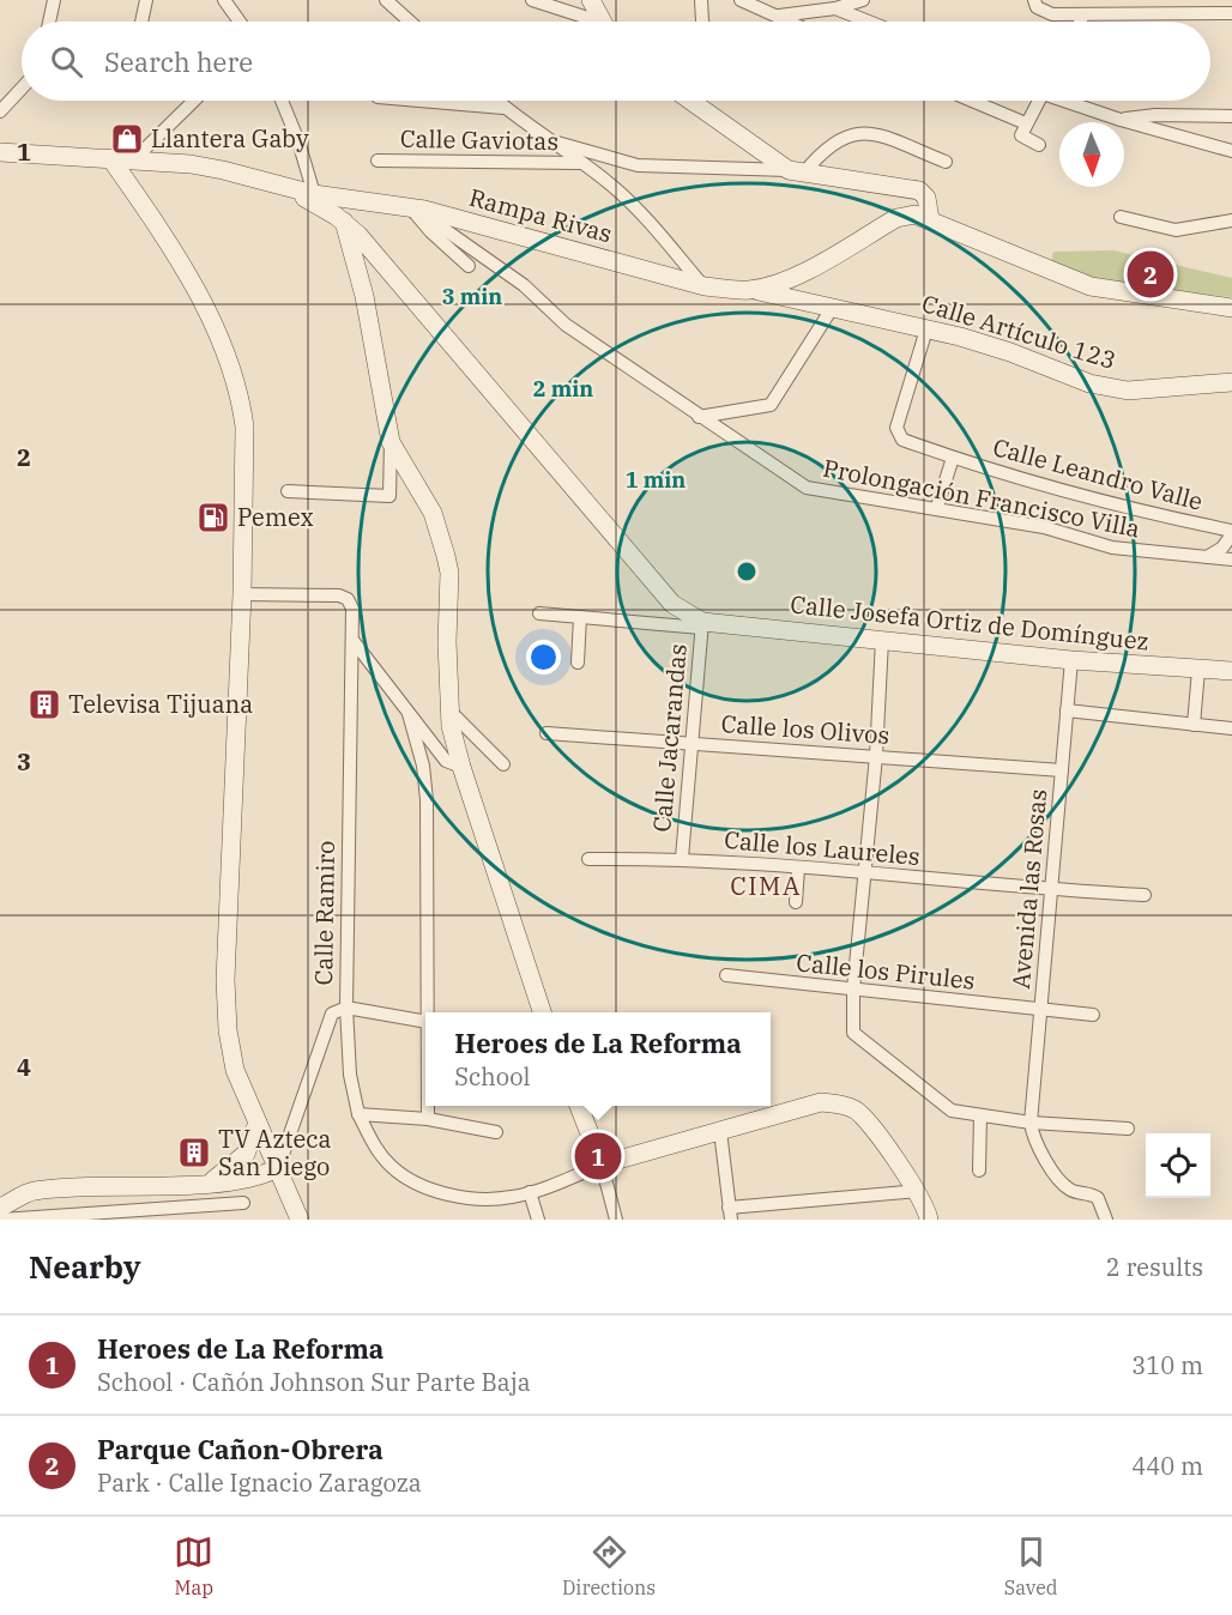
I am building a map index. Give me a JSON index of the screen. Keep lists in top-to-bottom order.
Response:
{
  "streets": {
    "street": [
      "Calle Gaviotas",
      "Rampa Rivas",
      "Calle Artículo 123",
      "Calle Leandro Valle",
      "Prolongación Francisco Villa",
      "Calle Josefa Ortiz de Domínguez",
      "Calle los Olivos",
      "Calle Jacarandas",
      "Calle los Laureles",
      "Avenida las Rosas",
      "Calle Ramiro",
      "Calle los Pirules"
    ]
  },
  "crossings": [
    ["Rampa Rivas", "Calle Artículo 123"],
    ["Rampa Rivas", "Prolongación Francisco Villa"],
    ["Calle Artículo 123", "Calle Leandro Valle"],
    ["Calle Josefa Ortiz de Domínguez", "Calle Jacarandas"],
    ["Calle Josefa Ortiz de Domínguez", "Avenida las Rosas"],
    ["Calle los Olivos", "Calle Jacarandas"],
    ["Calle los Olivos", "Avenida las Rosas"],
    ["Calle Jacarandas", "Calle los Laureles"],
    ["Calle los Laureles", "Avenida las Rosas"],
    ["Avenida las Rosas", "Calle los Pirules"]
  ],
  "districts": ["CIMA"],
  "places": {
    "shop": ["Llantera Gaby"],
    "fuel station": ["Pemex"],
    "building": ["Televisa Tijuana", "TV Azteca San Diego"]
  },
  "north": "bottom",
  "page": {
    "search": "Search here",
    "pins": ["2", "1"],
    "popup": ["Heroes de La Reforma", "School"],
    "heading": ["Nearby", "2 results"],
    "list": [
      {
        "mark": "1",
        "name": "Heroes de La Reforma",
        "note": "School · Cañón Johnson Sur Parte Baja",
        "value": "310 m"
      },
      {
        "mark": "2",
        "name": "Parque Cañon-Obrera",
        "note": "Park · Calle Ignacio Zaragoza",
        "value": "440 m"
      }
    ],
    "nav": ["Map", "Directions", "Saved"]
  },
  "grid": {
    "rows": [
      "1",
      "2",
      "3",
      "4"
    ]
  },
  "rings": ["3 min", "2 min", "1 min"]
}
